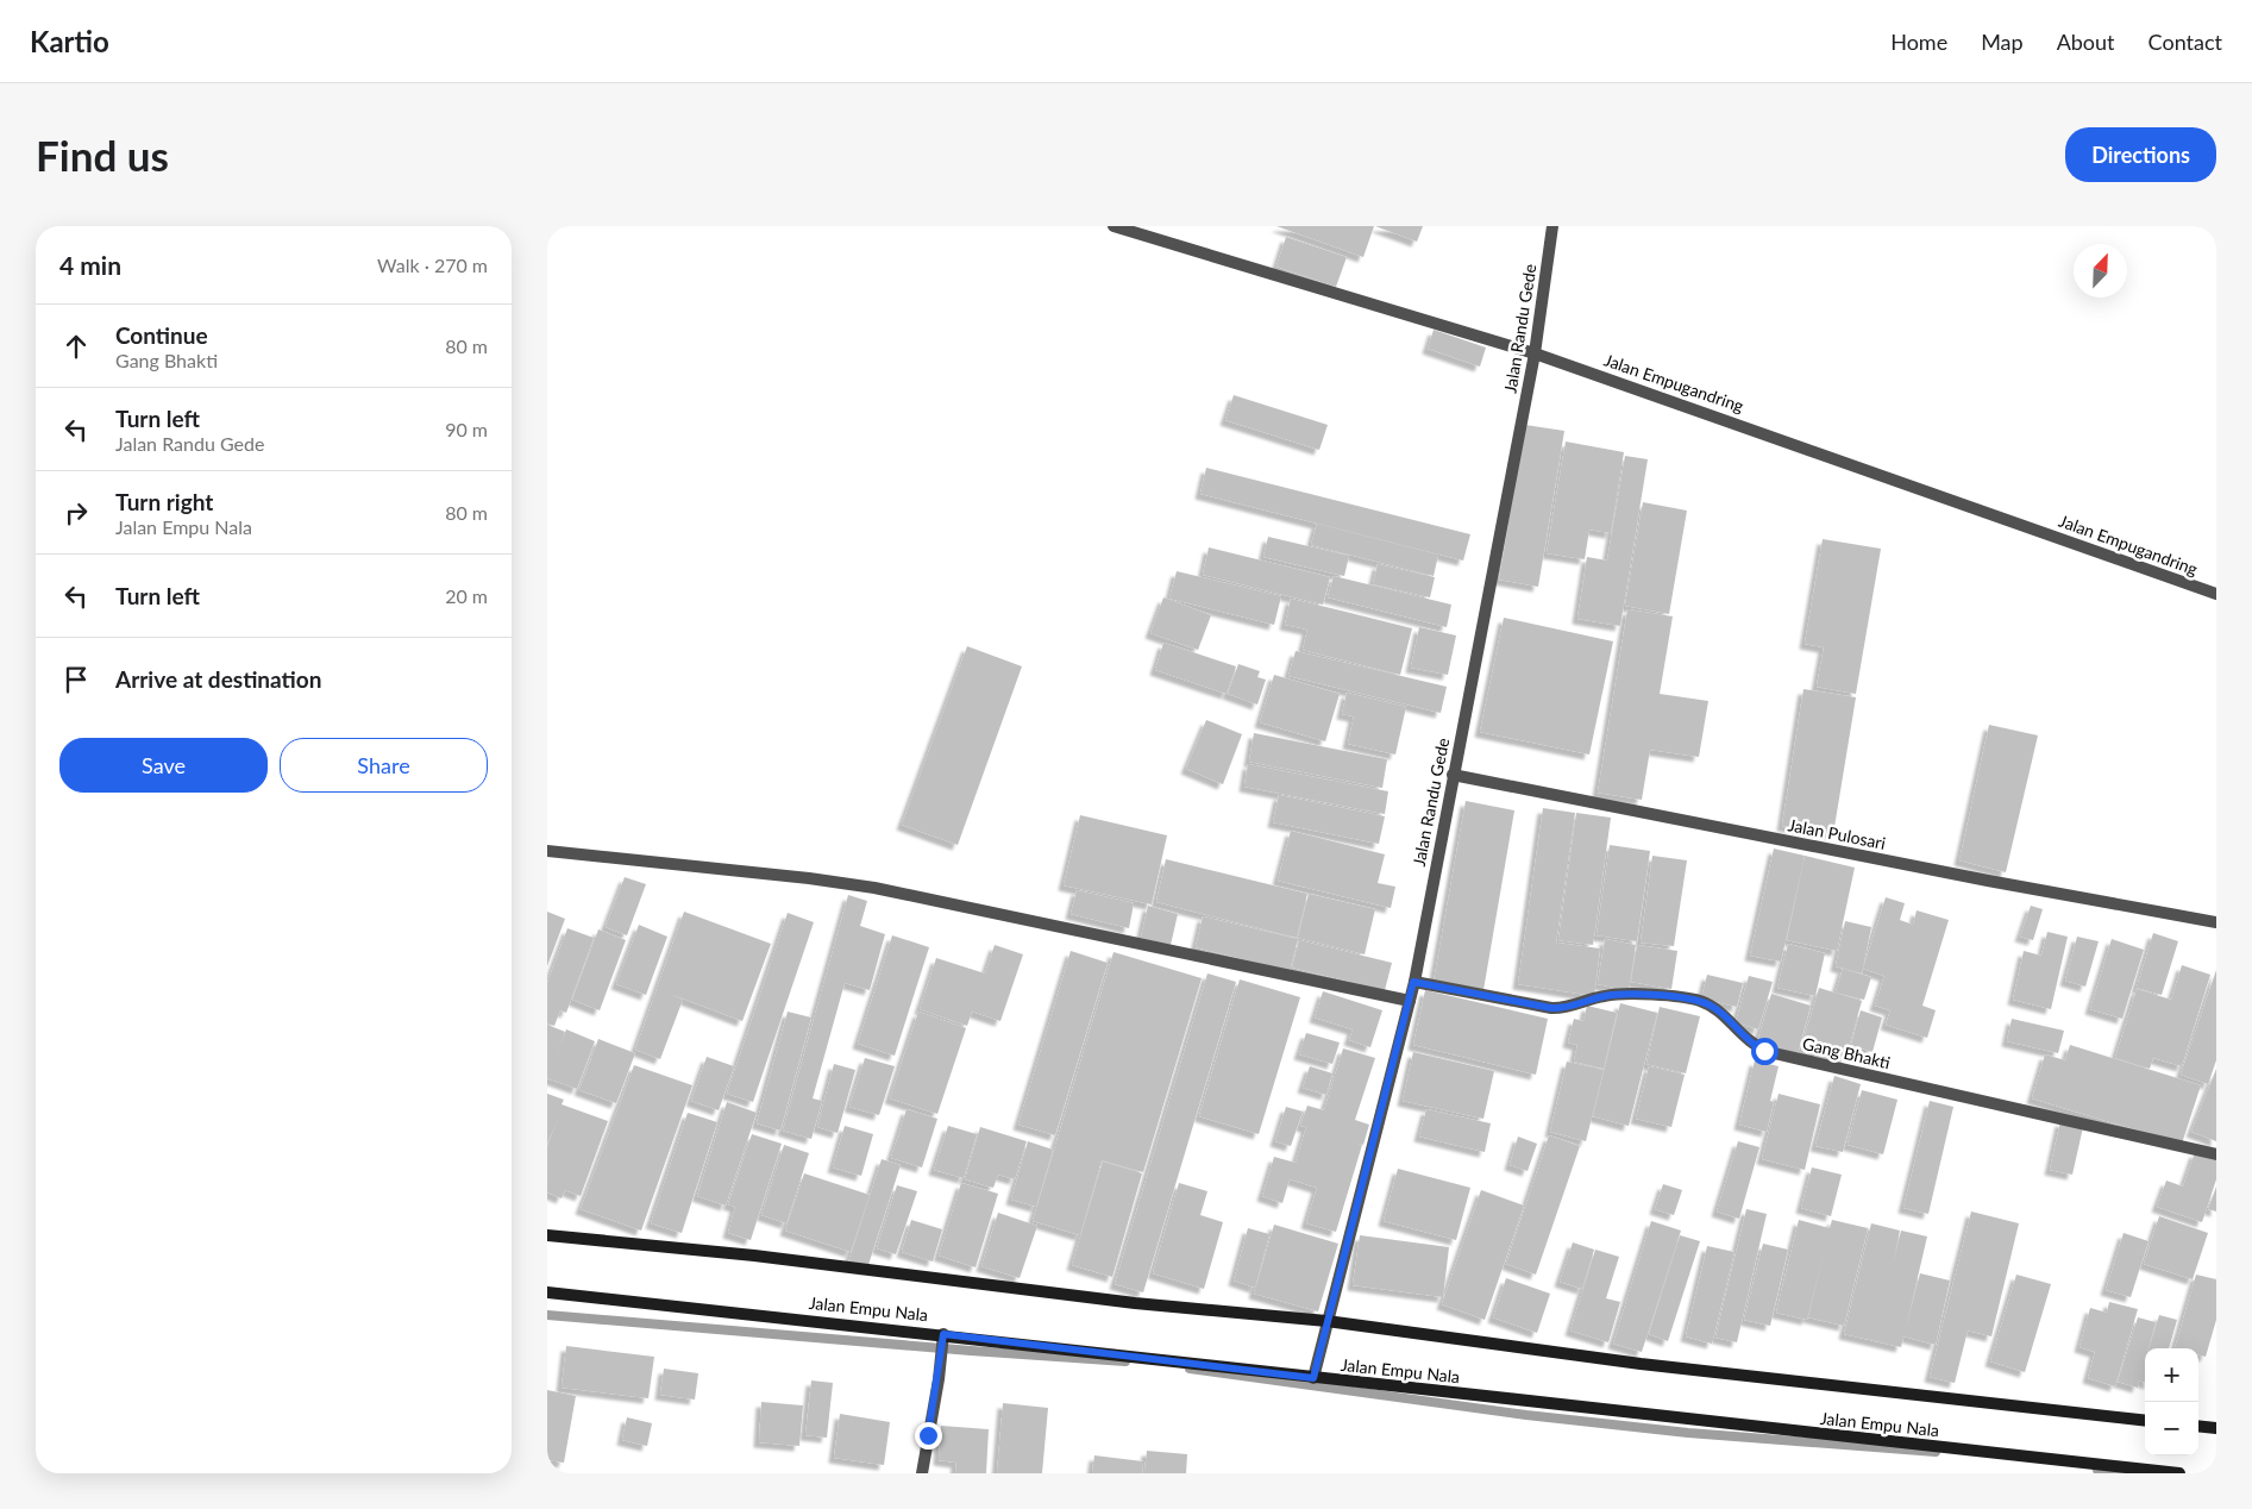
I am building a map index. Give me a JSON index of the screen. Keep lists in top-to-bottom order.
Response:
{
  "streets": {
    "main road": ["Jalan Empu Nala"],
    "street": [
      "Jalan Randu Gede",
      "Jalan Empugandring",
      "Jalan Pulosari",
      "Gang Bhakti"
    ]
  },
  "crossings": [
    ["Jalan Randu Gede", "Jalan Empugandring"],
    ["Jalan Randu Gede", "Jalan Pulosari"],
    ["Jalan Randu Gede", "Gang Bhakti"],
    ["Jalan Randu Gede", "Jalan Empu Nala"]
  ],
  "north": "top right",
  "page": {
    "header": "Kartio",
    "nav": [
      "Home",
      "Map",
      "About",
      "Contact"
    ],
    "buttons": [
      "Directions",
      ["Save", "Share"]
    ],
    "title": "Find us",
    "heading": ["4 min", "Walk · 270 m"],
    "list": [
      ["Continue", "Gang Bhakti", "80 m"],
      ["Turn left", "Jalan Randu Gede", "90 m"],
      ["Turn right", "Jalan Empu Nala", "80 m"],
      ["Turn left", "20 m"],
      "Arrive at destination"
    ],
    "map_buttons": ["+", "−"]
  }
}
